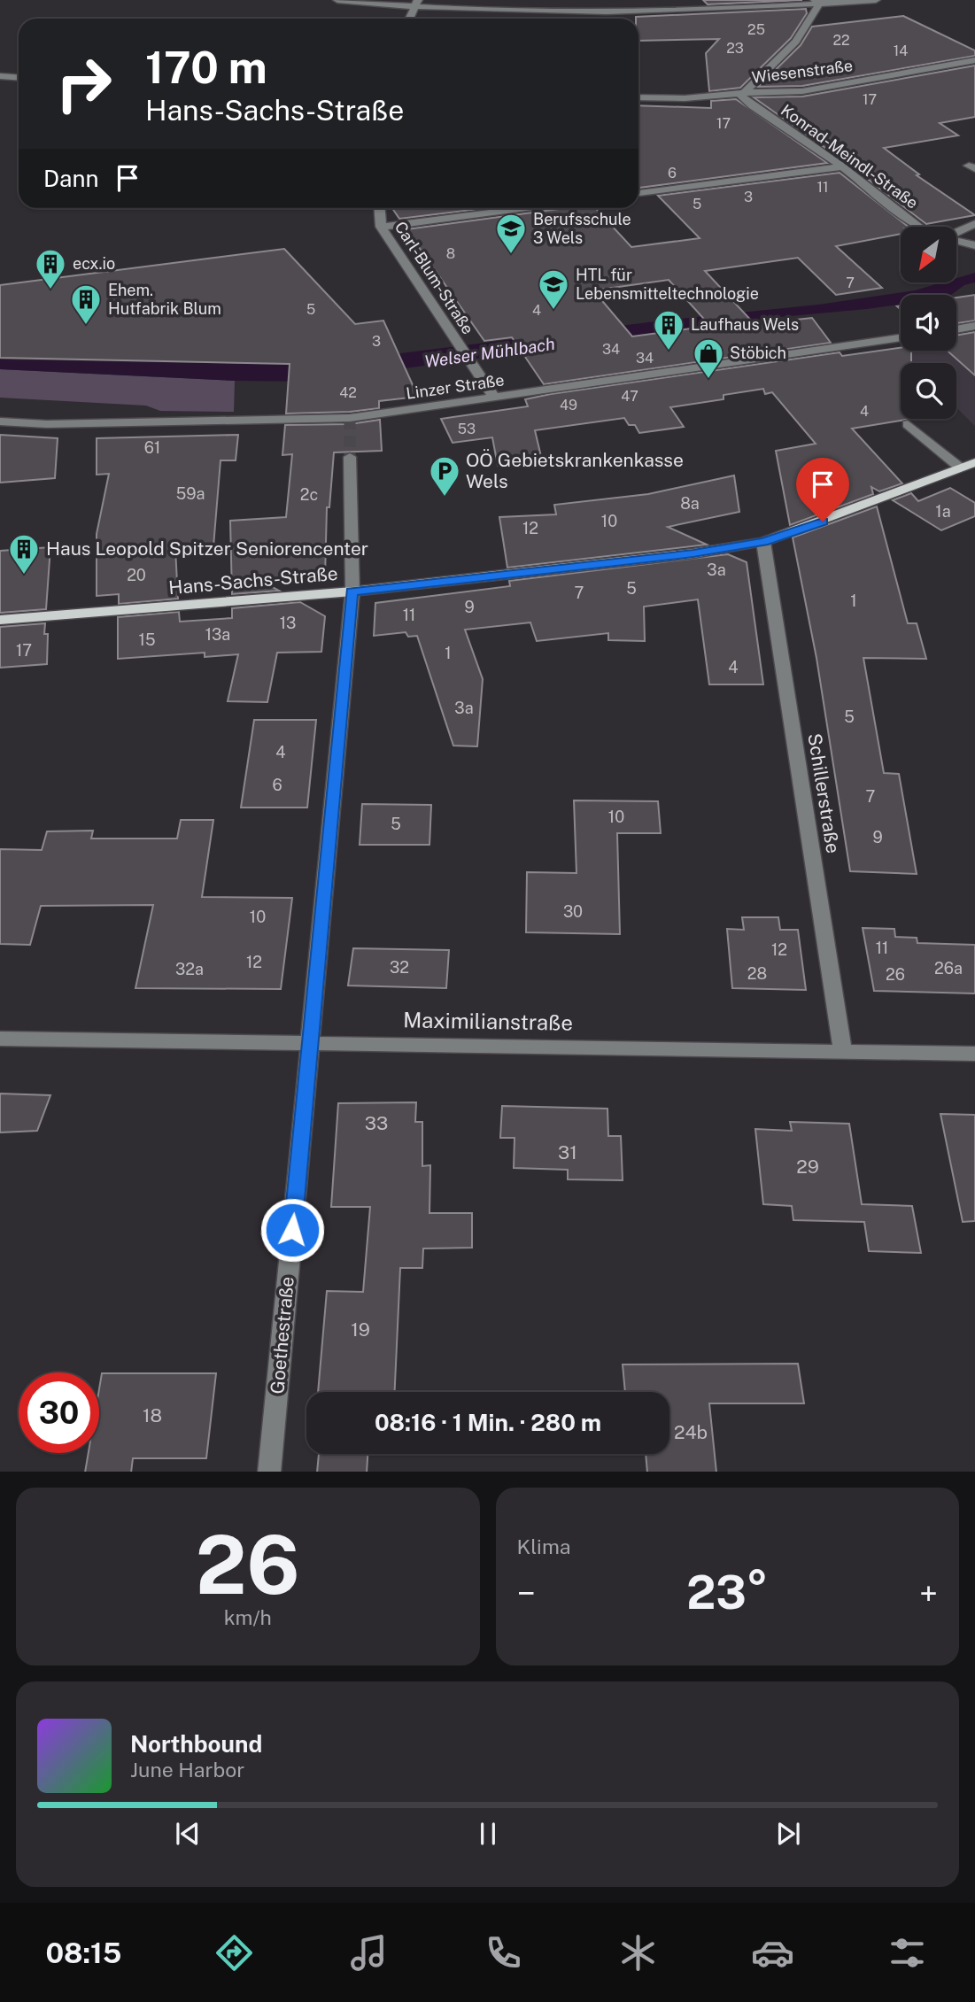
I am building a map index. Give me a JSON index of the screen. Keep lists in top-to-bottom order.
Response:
{
  "streets": {
    "main road": ["Hans-Sachs-Straße"],
    "street": [
      "Wiesenstraße",
      "Konrad-Meindl-Straße",
      "Carl-Blum-Straße",
      "Linzer Straße",
      "Schillerstraße",
      "Maximilianstraße",
      "Goethestraße"
    ]
  },
  "crossings": [
    ["Wiesenstraße", "Konrad-Meindl-Straße"],
    ["Carl-Blum-Straße", "Linzer Straße"],
    ["Hans-Sachs-Straße", "Schillerstraße"],
    ["Hans-Sachs-Straße", "Goethestraße"],
    ["Schillerstraße", "Maximilianstraße"],
    ["Maximilianstraße", "Goethestraße"]
  ],
  "water": ["Welser Mühlbach"],
  "places": {
    "school or university": ["Berufsschule 3 Wels", "HTL für Lebensmitteltechnologie"],
    "building": [
      "ecx.io",
      "Ehem. Hutfabrik Blum",
      "Laufhaus Wels",
      "Haus Leopold Spitzer Seniorencenter"
    ],
    "shop": ["Stöbich"],
    "parking": ["OÖ Gebietskrankenkasse Wels"]
  },
  "house_numbers": [
    "25",
    "22",
    "23",
    "14",
    "17",
    "17",
    "6",
    "11",
    "3",
    "5",
    "8",
    "7",
    "5",
    "4",
    "3",
    "34",
    "34",
    "42",
    "47",
    "49",
    "4",
    "53",
    "61",
    "59a",
    "2c",
    "8a",
    "1a",
    "10",
    "12",
    "3a",
    "20",
    "5",
    "7",
    "1",
    "9",
    "11",
    "13",
    "13a",
    "15",
    "17",
    "1",
    "4",
    "3a",
    "5",
    "4",
    "6",
    "7",
    "10",
    "5",
    "9",
    "30",
    "10",
    "11",
    "12",
    "12",
    "32",
    "26a",
    "32a",
    "28",
    "26",
    "33",
    "31",
    "29",
    "19",
    "18",
    "24b"
  ],
  "north": "bottom left",
  "page": {
    "turn": ["170 m", "Hans-Sachs-Straße"],
    "then": "Dann",
    "limit": "30",
    "trip": "08:16 · 1 Min. · 280 m",
    "tile": [
      ["26", "km/h"],
      "Klima"
    ],
    "heat": ["−", "23°", "+"],
    "song": ["Northbound", "June Harbor"],
    "tabs": "08:15"
  }
}
